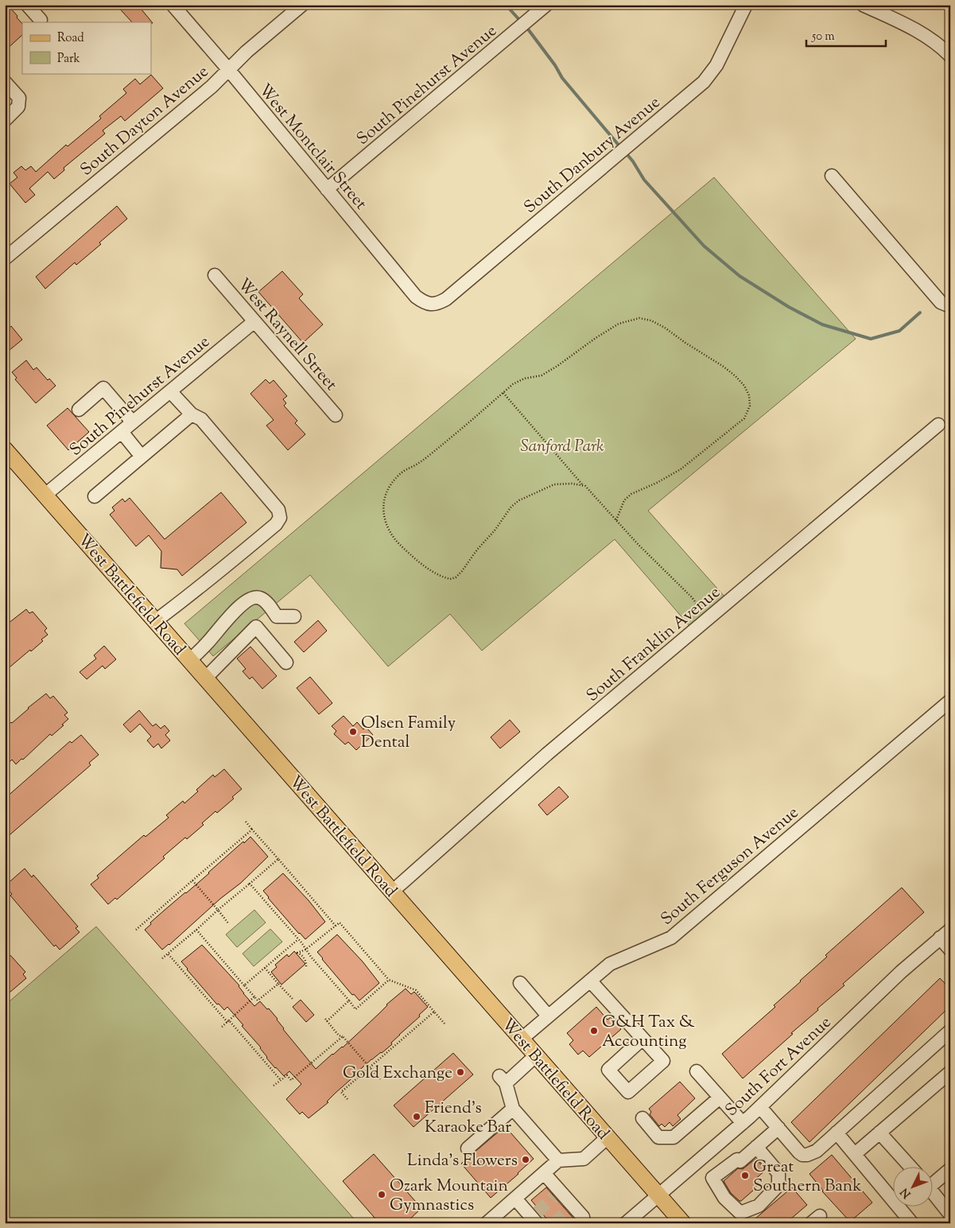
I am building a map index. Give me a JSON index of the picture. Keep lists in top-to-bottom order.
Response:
{
  "streets": {
    "main road": ["West Battlefield Road"],
    "street": [
      "South Pinehurst Avenue",
      "South Dayton Avenue",
      "West Montclair Street",
      "South Danbury Avenue",
      "West Raynell Street",
      "South Franklin Avenue",
      "South Ferguson Avenue",
      "South Fort Avenue"
    ]
  },
  "crossings": [
    ["South Pinehurst Avenue", "West Montclair Street"],
    ["South Pinehurst Avenue", "West Raynell Street"],
    ["South Pinehurst Avenue", "West Battlefield Road"],
    ["South Dayton Avenue", "West Montclair Street"],
    ["West Montclair Street", "South Danbury Avenue"],
    ["West Battlefield Road", "South Franklin Avenue"],
    ["West Battlefield Road", "South Ferguson Avenue"],
    ["West Battlefield Road", "South Fort Avenue"]
  ],
  "parks": ["Sanford Park"],
  "places": [
    "Olsen Family Dental",
    "G&H Tax & Accounting",
    "Gold Exchange",
    "Friend's Karaoke Bar",
    "Linda's Flowers",
    "Great Southern Bank",
    "Ozark Mountain Gymnastics"
  ],
  "legend": ["Road", "Park"],
  "scale_bar": "50 m",
  "north": "bottom left"
}
